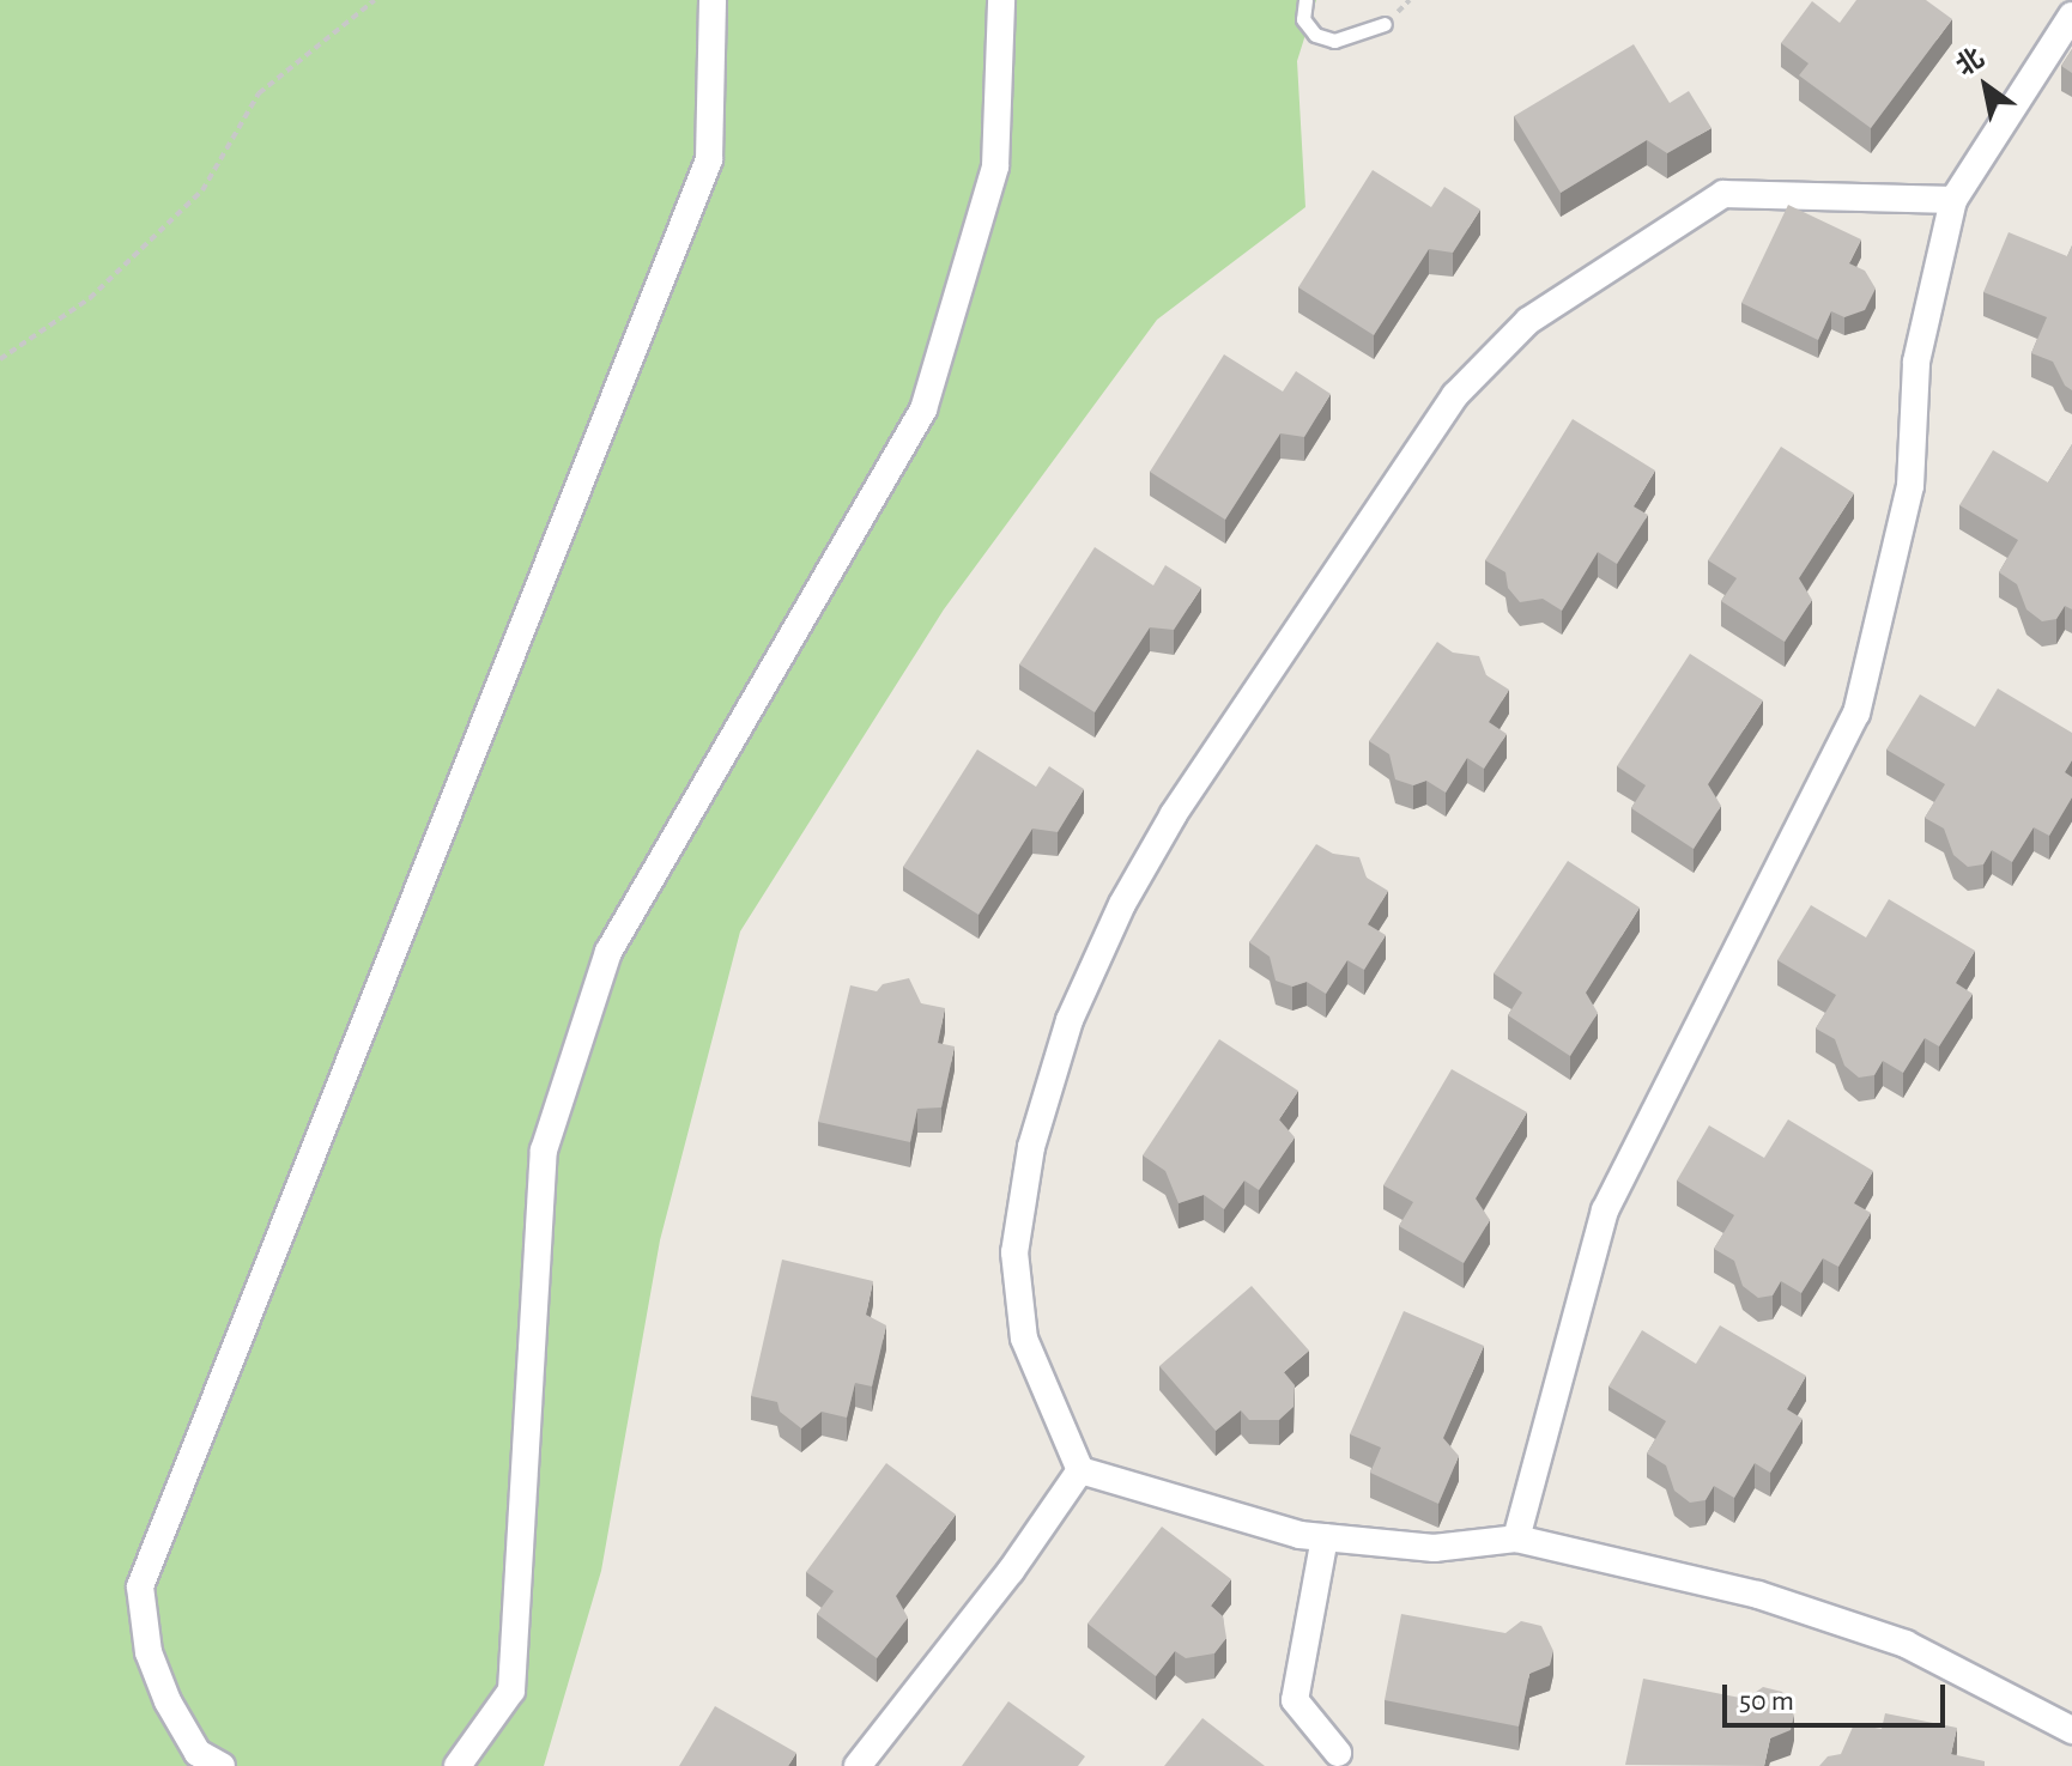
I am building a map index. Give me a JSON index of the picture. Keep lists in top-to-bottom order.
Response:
{
  "scale_bar": "50 m",
  "north": "top left"
}
